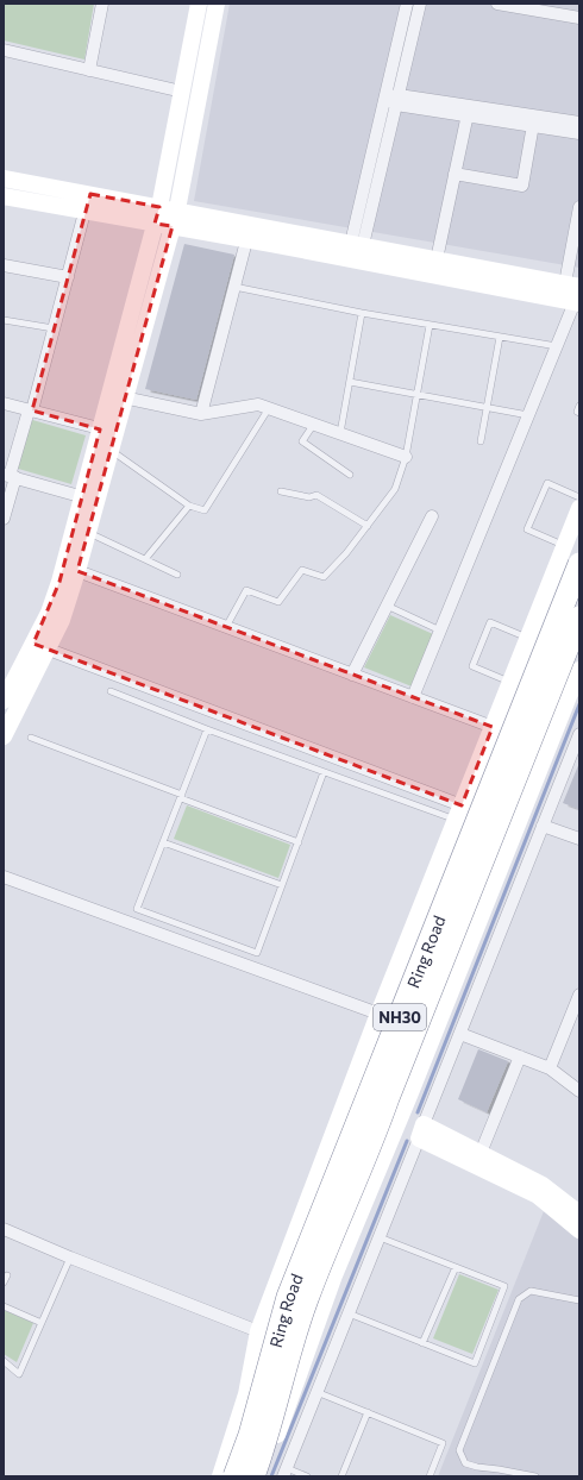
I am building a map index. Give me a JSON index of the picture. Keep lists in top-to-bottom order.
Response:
{
  "streets": {
    "highway": ["Ring Road", "NH30"]
  }
}
